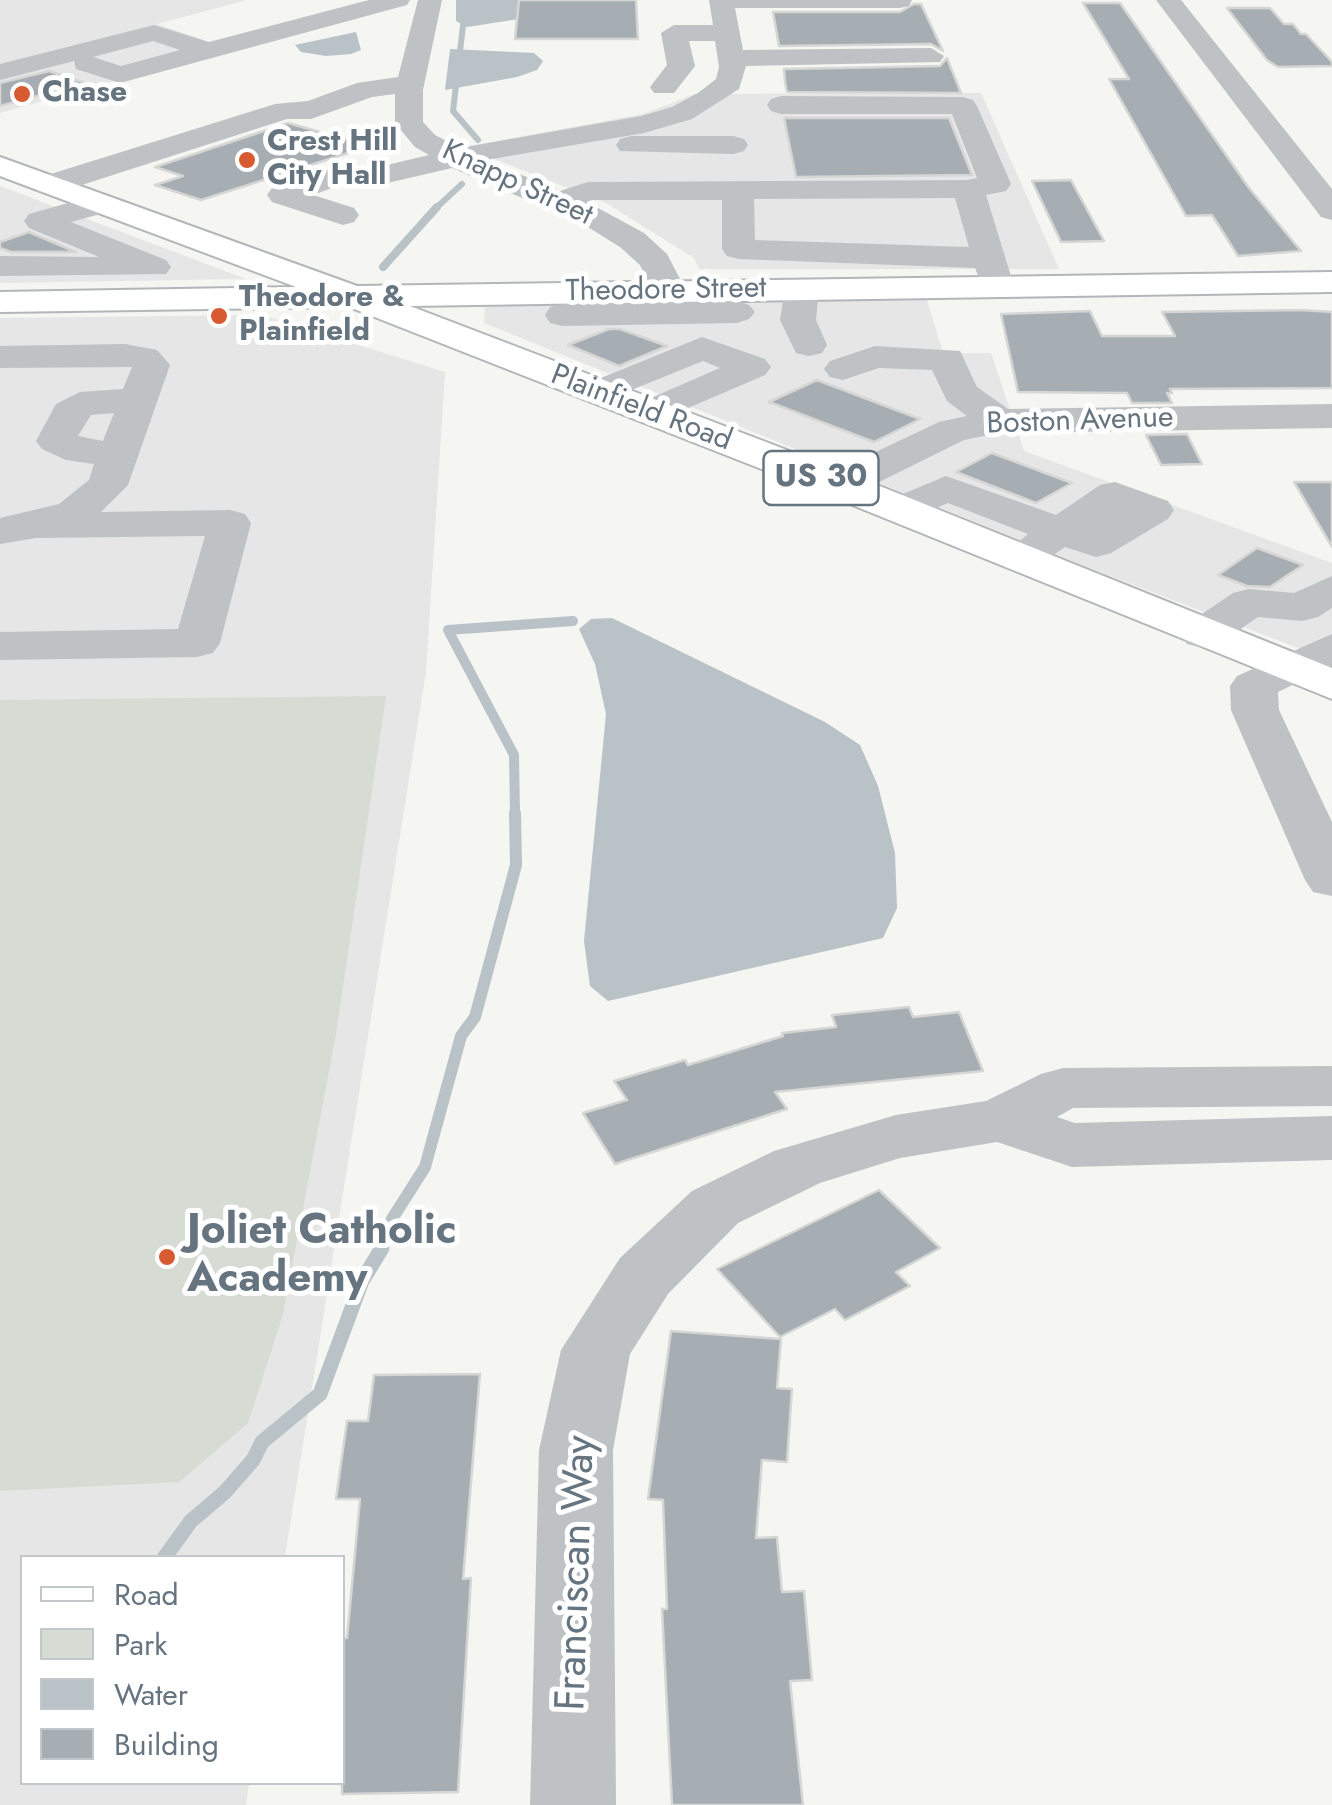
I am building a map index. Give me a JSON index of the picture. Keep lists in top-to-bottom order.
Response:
{
  "streets": {
    "main road": ["Theodore Street", "Plainfield Road", "US 30"],
    "street": ["Knapp Street", "Boston Avenue", "Franciscan Way"]
  },
  "crossings": [
    ["Knapp Street", "Theodore Street"],
    ["Theodore Street", "Plainfield Road"],
    ["Plainfield Road", "Boston Avenue"]
  ],
  "places": [
    "Chase",
    "Crest Hill City Hall",
    "Theodore & Plainfield",
    "Joliet Catholic Academy"
  ],
  "legend": [
    "Road",
    "Park",
    "Water",
    "Building"
  ]
}
